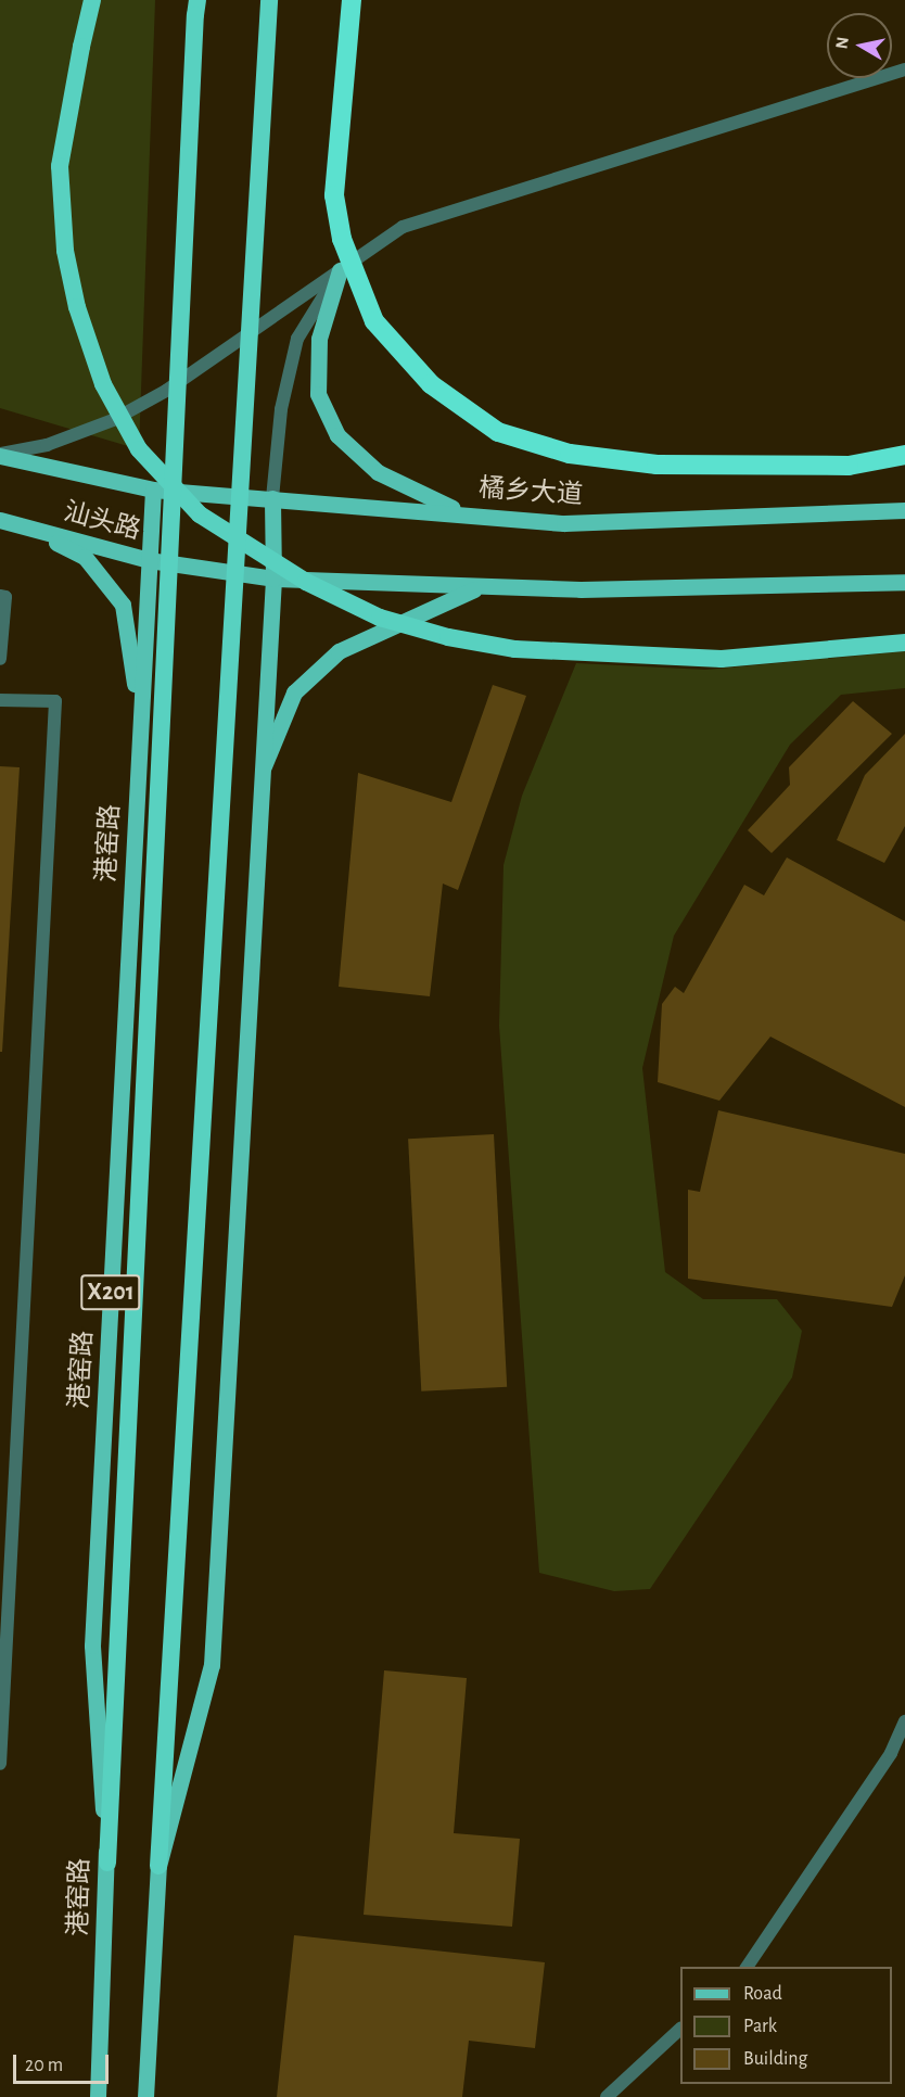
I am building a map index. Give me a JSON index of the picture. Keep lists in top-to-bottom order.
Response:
{
  "streets": {
    "main road": [
      "橘乡大道",
      "汕头路",
      "港窑路",
      "X201"
    ]
  },
  "crossings": [
    ["橘乡大道", "汕头路"],
    ["橘乡大道", "港窑路"],
    ["汕头路", "港窑路"]
  ],
  "legend": ["Road", "Park", "Building"],
  "scale_bar": "20 m",
  "north": "left"
}
